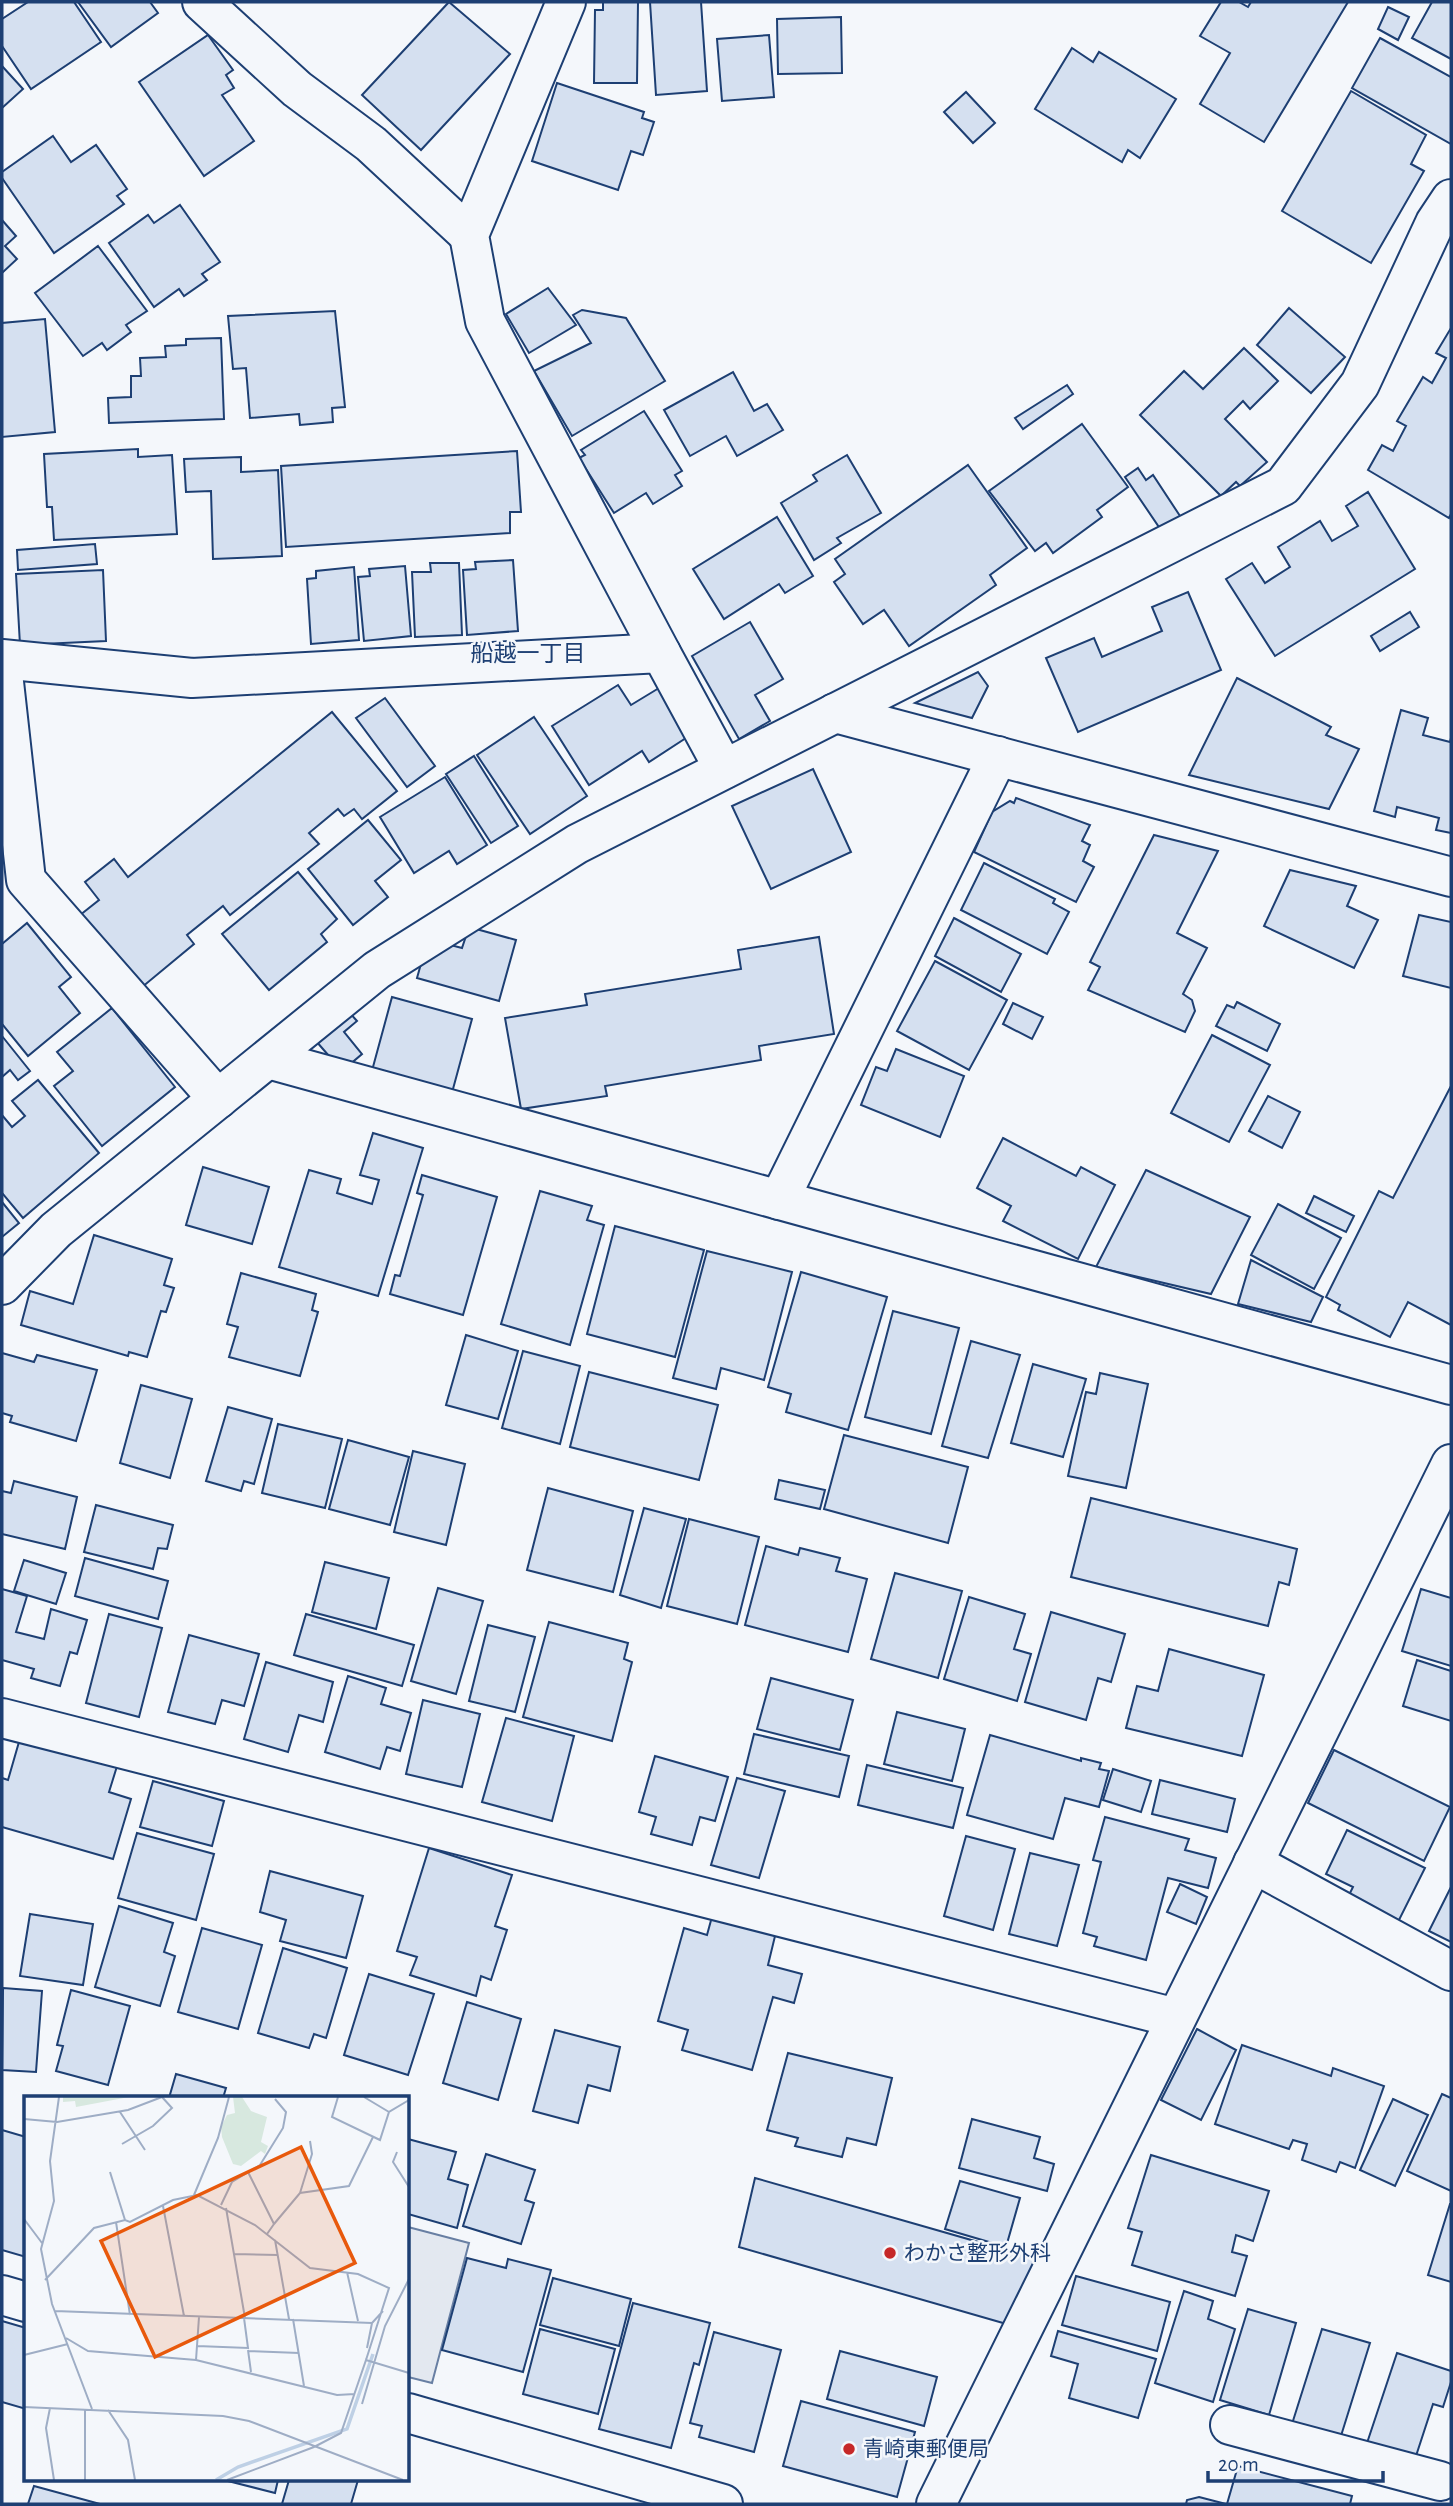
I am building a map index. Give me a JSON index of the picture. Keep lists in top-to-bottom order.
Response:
{
  "districts": ["船越一丁目"],
  "places": ["わかさ整形外科", "青崎東郵便局"],
  "scale_bar": "20 m"
}
